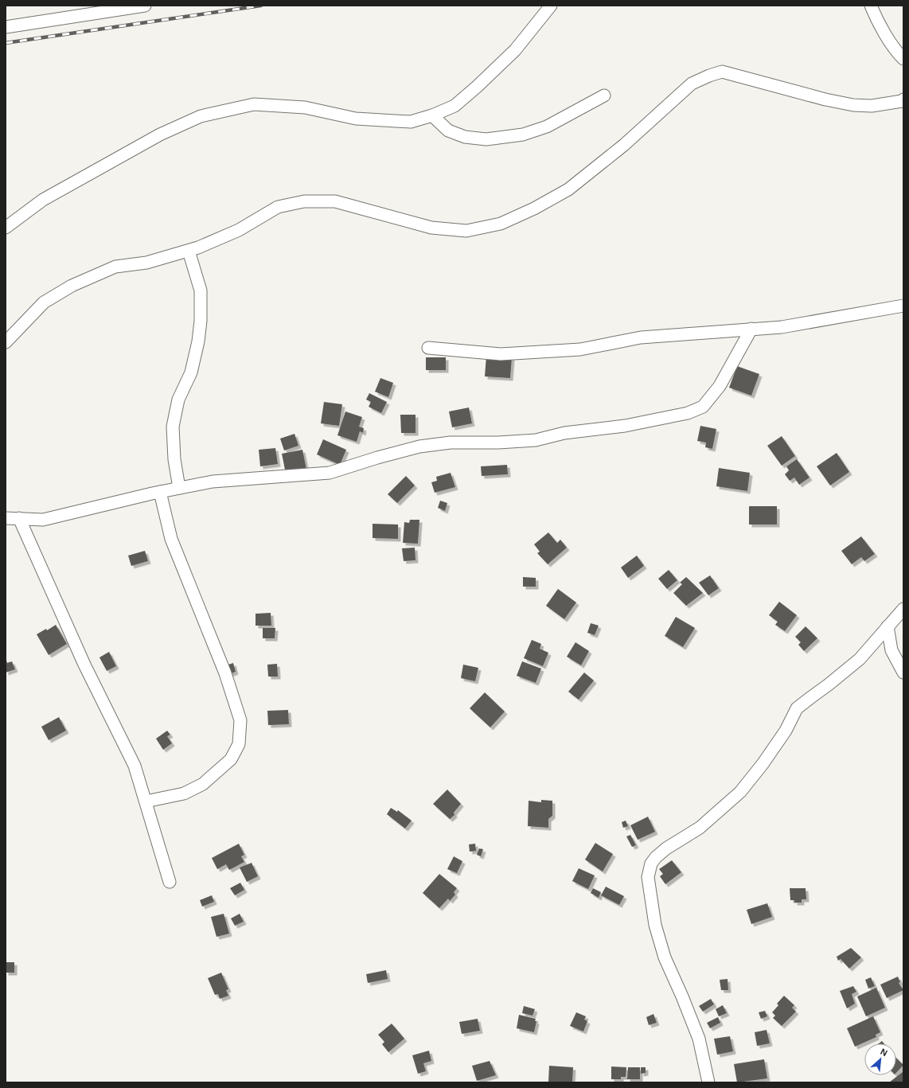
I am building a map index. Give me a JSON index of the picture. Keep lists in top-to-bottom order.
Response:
{
  "north": "top right"
}
